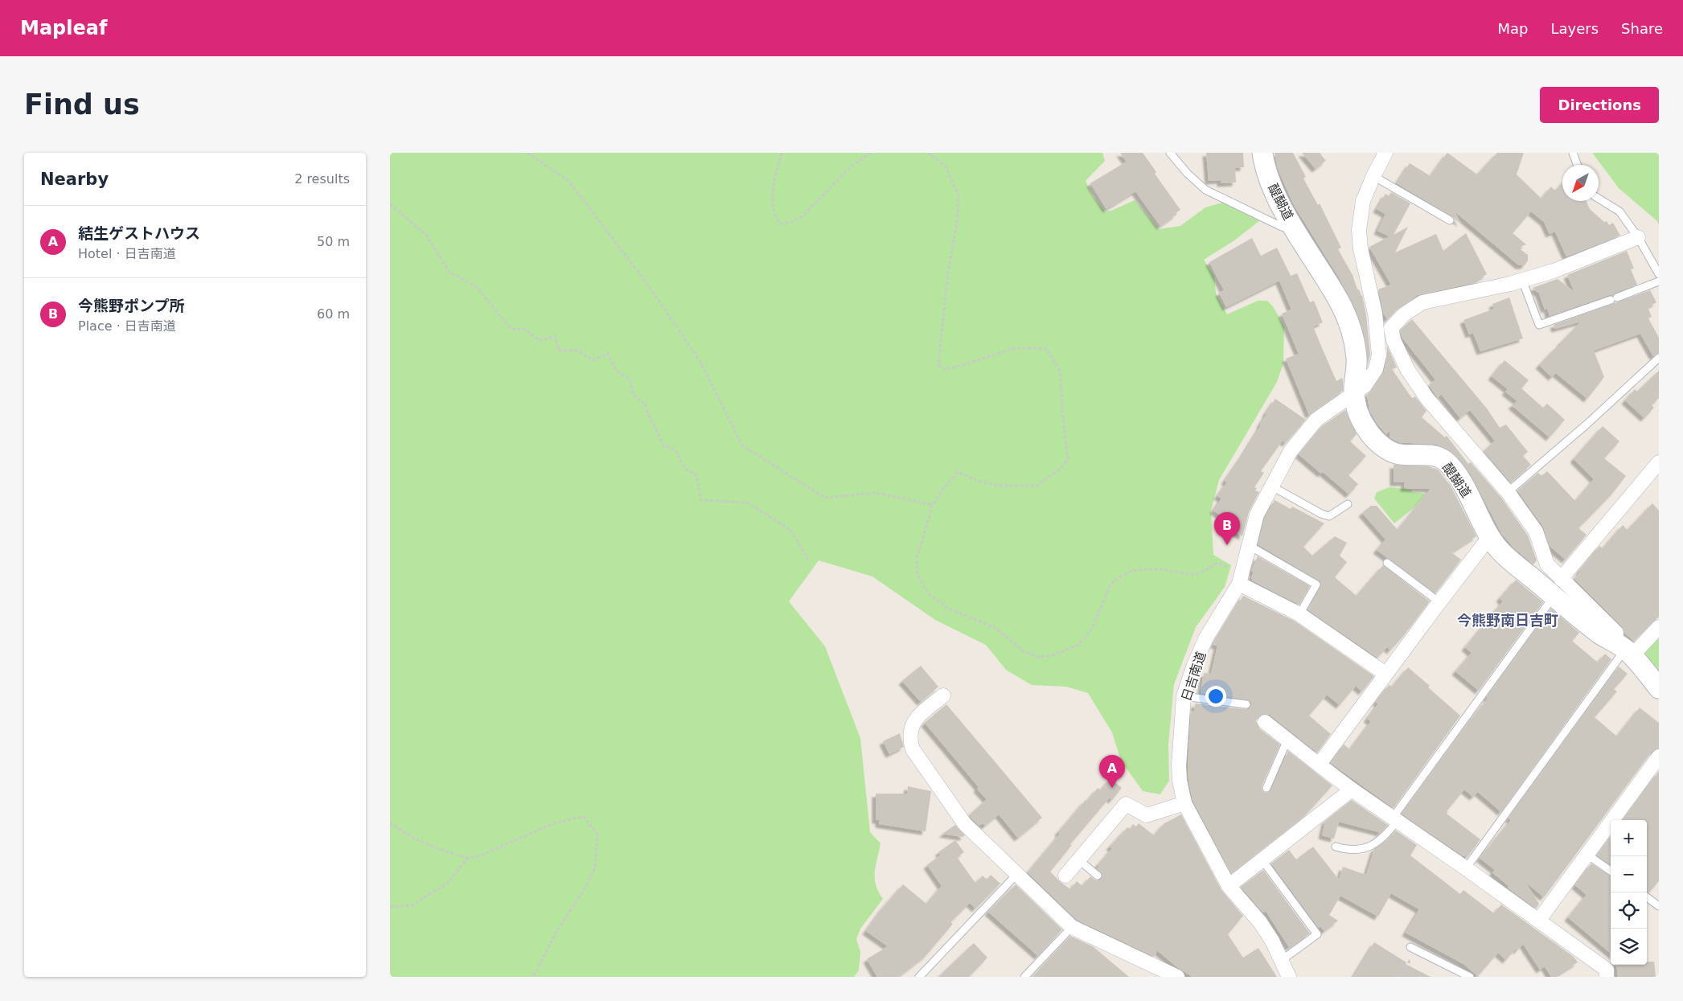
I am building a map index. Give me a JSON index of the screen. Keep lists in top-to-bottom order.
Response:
{
  "streets": {
    "main road": ["醍醐道"],
    "street": ["日吉南道"]
  },
  "crossings": [
    ["醍醐道", "日吉南道"]
  ],
  "districts": ["今熊野南日吉町"],
  "north": "bottom left",
  "page": {
    "header": "Mapleaf",
    "nav": ["Map", "Layers", "Share"],
    "buttons": "Directions",
    "title": "Find us",
    "heading": ["Nearby", "2 results"],
    "list": [
      {
        "mark": "A",
        "name": "結生ゲストハウス",
        "note": "Hotel · 日吉南道",
        "value": "50 m"
      },
      {
        "mark": "B",
        "name": "今熊野ポンプ所",
        "note": "Place · 日吉南道",
        "value": "60 m"
      }
    ],
    "pins": ["B", "A"],
    "map_buttons": ["+", "−"]
  }
}
